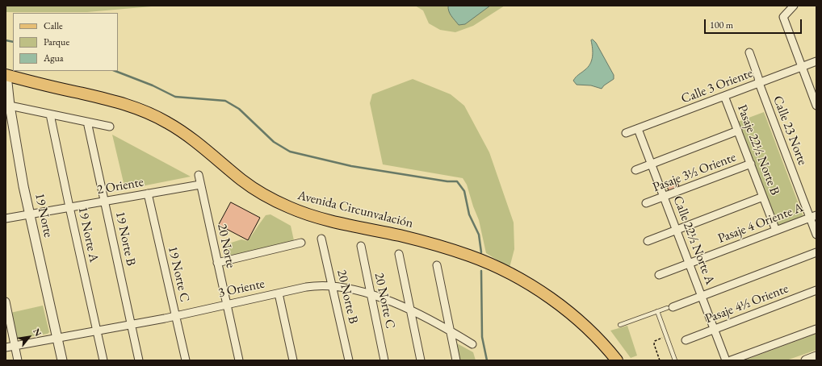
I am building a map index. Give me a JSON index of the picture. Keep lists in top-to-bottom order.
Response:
{
  "streets": {
    "main road": ["Avenida Circunvalación"],
    "street": [
      "Calle 3 Oriente",
      "Calle 23 Norte",
      "Pasaje 22½ Norte B",
      "Pasaje 3½ Oriente",
      "2 Oriente",
      "19 Norte",
      "Pasaje 4 Oriente A",
      "19 Norte A",
      "19 Norte B",
      "Calle 22½ Norte A",
      "20 Norte",
      "19 Norte C",
      "3 Oriente",
      "20 Norte B",
      "20 Norte C",
      "Pasaje 4½ Oriente"
    ]
  },
  "crossings": [
    ["Calle 3 Oriente", "Calle 23 Norte"],
    ["Calle 3 Oriente", "Pasaje 22½ Norte B"],
    ["Calle 3 Oriente", "Calle 22½ Norte A"],
    ["Calle 23 Norte", "Pasaje 4 Oriente A"],
    ["Pasaje 22½ Norte B", "Pasaje 3½ Oriente"],
    ["Pasaje 22½ Norte B", "Pasaje 4 Oriente A"],
    ["Pasaje 3½ Oriente", "Calle 22½ Norte A"],
    ["2 Oriente", "19 Norte"],
    ["2 Oriente", "19 Norte A"],
    ["2 Oriente", "19 Norte B"],
    ["2 Oriente", "20 Norte"],
    ["2 Oriente", "19 Norte C"],
    ["Avenida Circunvalación", "19 Norte"],
    ["19 Norte", "3 Oriente"],
    ["Pasaje 4 Oriente A", "Calle 22½ Norte A"],
    ["19 Norte A", "3 Oriente"],
    ["19 Norte B", "3 Oriente"],
    ["Calle 22½ Norte A", "Pasaje 4½ Oriente"],
    ["20 Norte", "3 Oriente"],
    ["19 Norte C", "3 Oriente"],
    ["3 Oriente", "20 Norte B"],
    ["3 Oriente", "20 Norte C"]
  ],
  "legend": ["Calle", "Parque", "Agua"],
  "scale_bar": "100 m",
  "north": "top right"
}
